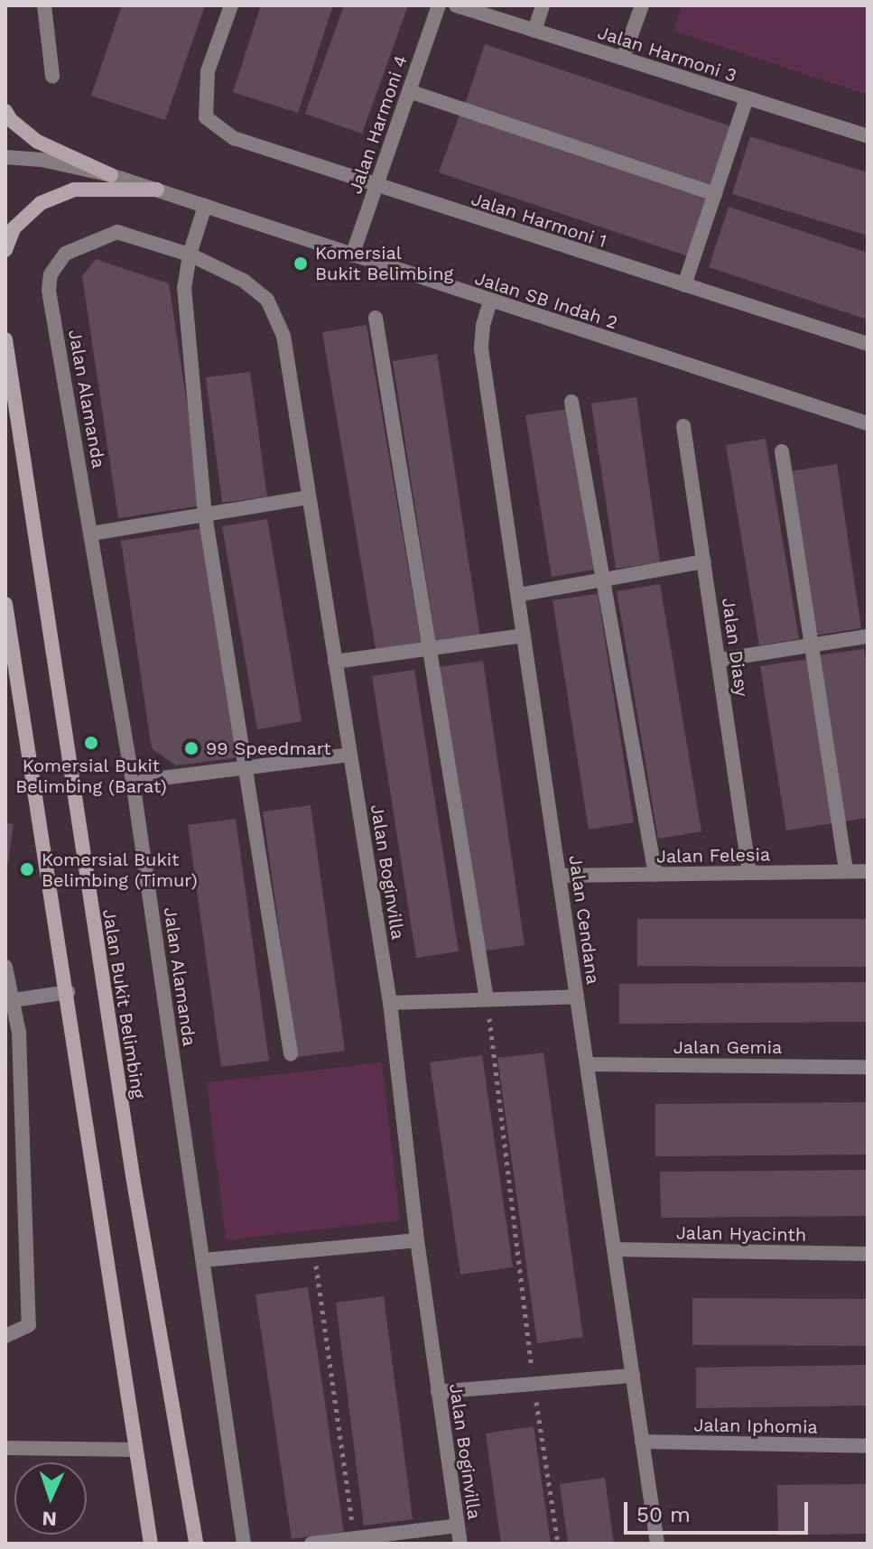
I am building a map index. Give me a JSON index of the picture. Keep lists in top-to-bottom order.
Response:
{
  "streets": {
    "main road": ["Jalan Bukit Belimbing"],
    "street": [
      "Jalan Harmoni 3",
      "Jalan Harmoni 4",
      "Jalan Harmoni 1",
      "Jalan SB Indah 2",
      "Jalan Alamanda",
      "Jalan Diasy",
      "Jalan Felesia",
      "Jalan Boginvilla",
      "Jalan Cendana",
      "Jalan Gemia",
      "Jalan Hyacinth",
      "Jalan Iphomia"
    ]
  },
  "crossings": [
    ["Jalan Harmoni 4", "Jalan Harmoni 1"],
    ["Jalan Harmoni 4", "Jalan SB Indah 2"],
    ["Jalan SB Indah 2", "Jalan Cendana"],
    ["Jalan Alamanda", "Jalan Boginvilla"],
    ["Jalan Diasy", "Jalan Felesia"],
    ["Jalan Felesia", "Jalan Cendana"],
    ["Jalan Cendana", "Jalan Gemia"],
    ["Jalan Cendana", "Jalan Hyacinth"],
    ["Jalan Cendana", "Jalan Iphomia"]
  ],
  "places": [
    "Komersial Bukit Belimbing",
    "Komersial Bukit Belimbing (Barat)",
    "99 Speedmart",
    "Komersial Bukit Belimbing (Timur)"
  ],
  "scale_bar": "50 m",
  "north": "bottom"
}
